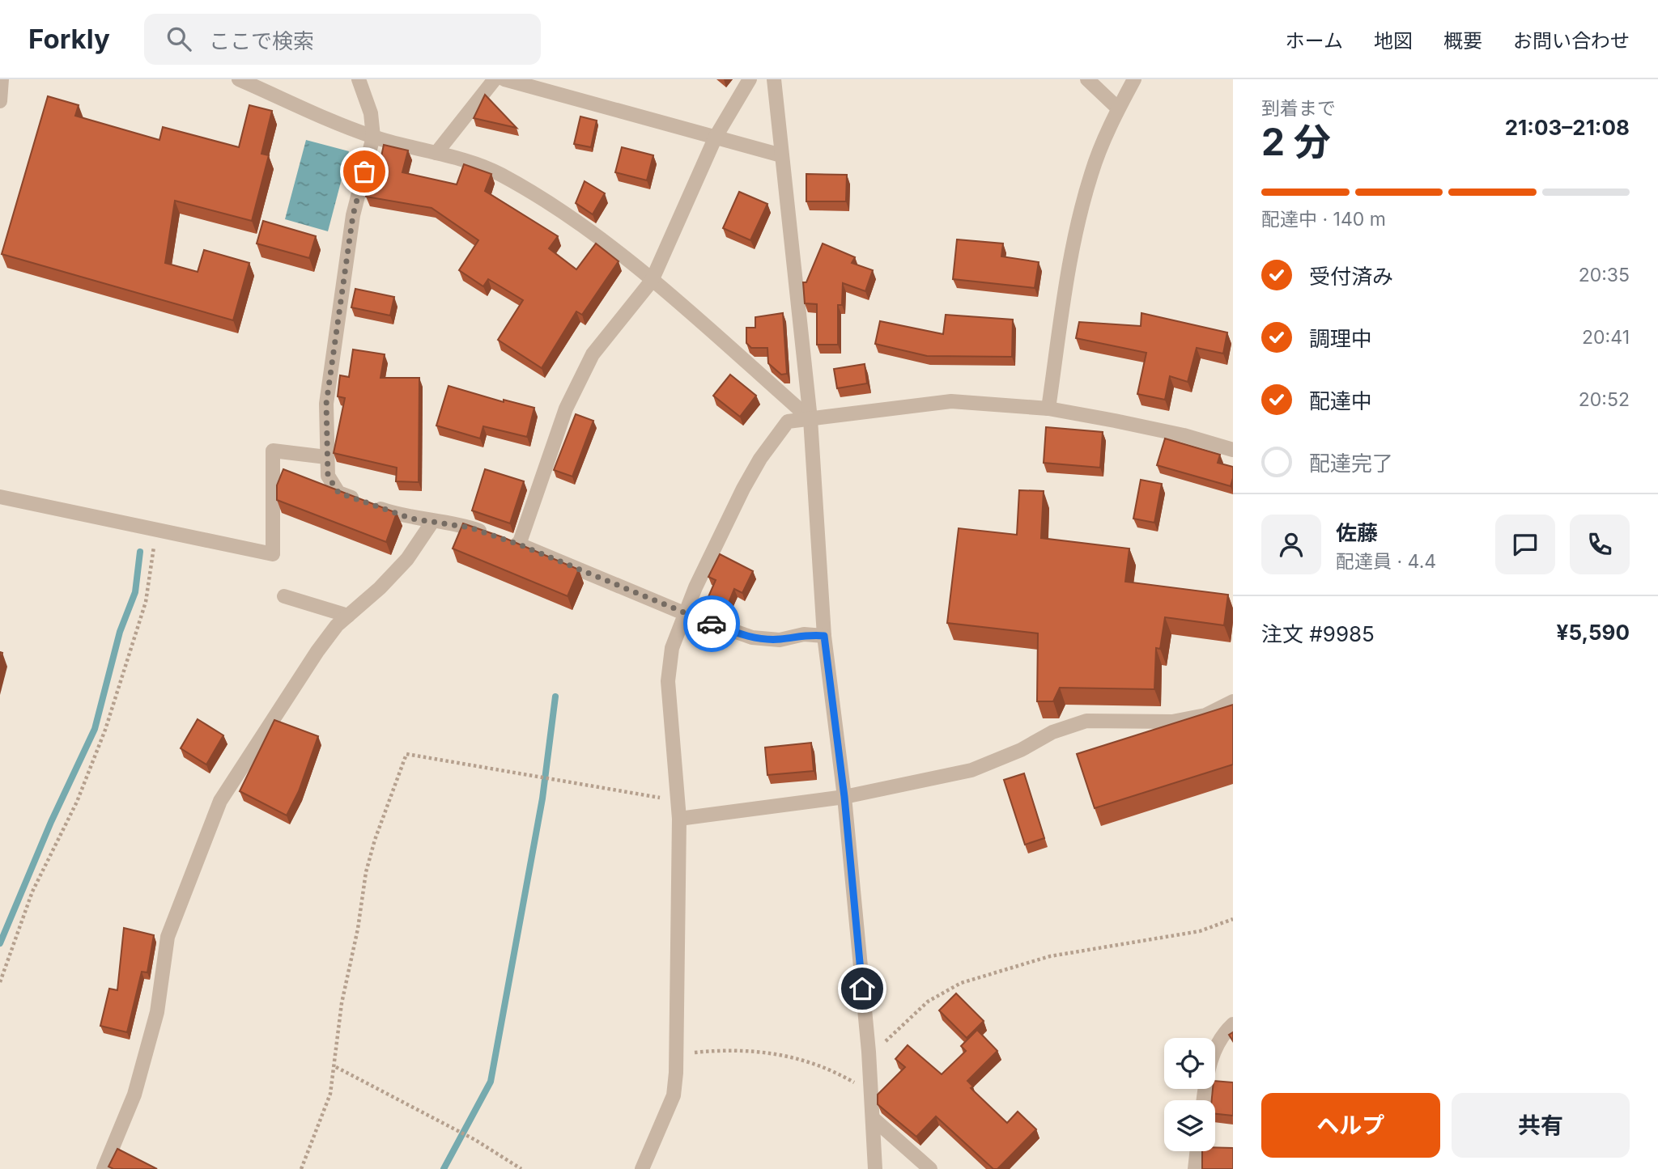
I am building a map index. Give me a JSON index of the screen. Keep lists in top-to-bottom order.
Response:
{
  "page": {
    "header": "Forkly",
    "search": "ここで検索",
    "nav": [
      "ホーム",
      "地図",
      "概要",
      "お問い合わせ"
    ],
    "heading": ["2 分", "到着まで", "21:03–21:08"],
    "panel": [
      "佐藤",
      "配達員 · 4.4",
      "注文 #9985",
      "¥5,590"
    ],
    "bar": "配達中 · 140 m",
    "list": [
      ["受付済み", "20:35"],
      ["調理中", "20:41"],
      ["配達中", "20:52"],
      "配達完了"
    ],
    "buttons": ["ヘルプ", "共有"]
  }
}
